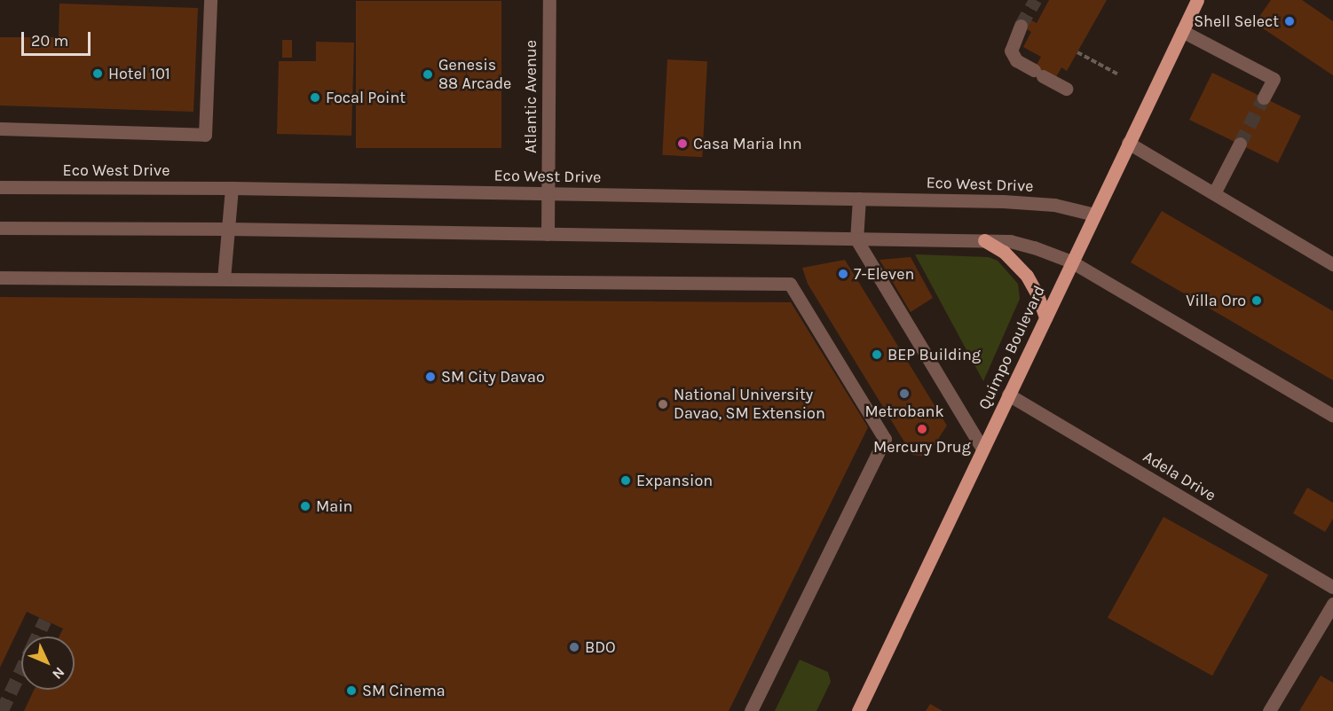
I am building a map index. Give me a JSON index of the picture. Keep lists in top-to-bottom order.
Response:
{
  "streets": {
    "main road": ["Quimpo Boulevard"],
    "street": ["Atlantic Avenue", "Eco West Drive", "Adela Drive"]
  },
  "crossings": [
    ["Atlantic Avenue", "Eco West Drive"],
    ["Eco West Drive", "Quimpo Boulevard"],
    ["Quimpo Boulevard", "Adela Drive"]
  ],
  "places": [
    "Shell Select",
    "Hotel 101",
    "Genesis 88 Arcade",
    "Focal Point",
    "Casa Maria Inn",
    "7-Eleven",
    "Villa Oro",
    "BEP Building",
    "SM City Davao",
    "Metrobank",
    "National University Davao, SM Extension",
    "Mercury Drug",
    "Expansion",
    "Main",
    "BDO",
    "SM Cinema"
  ],
  "scale_bar": "20 m",
  "north": "bottom right"
}
